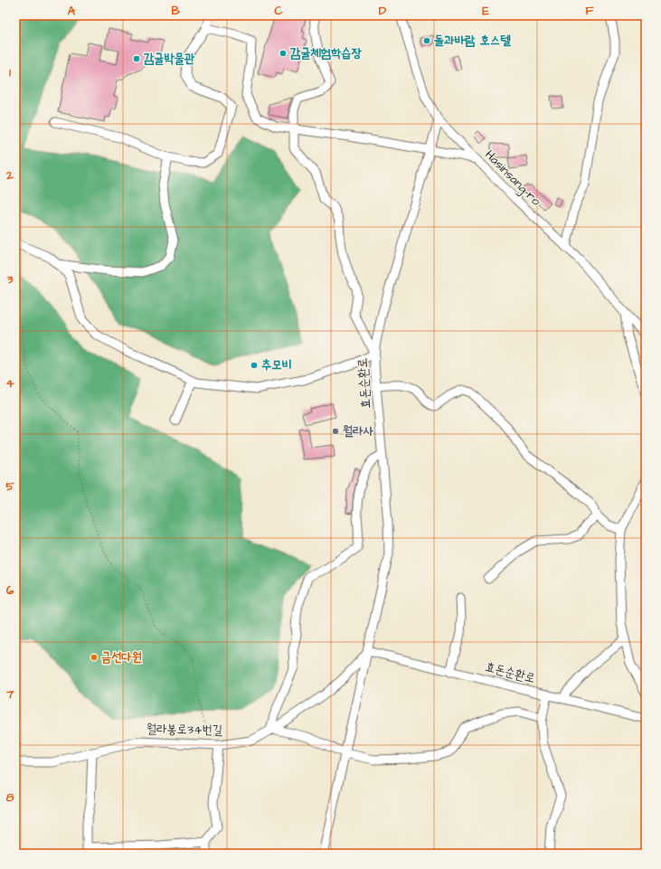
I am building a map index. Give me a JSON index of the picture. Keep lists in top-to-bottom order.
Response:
{
  "streets": {
    "street": ["Hasinsang-ro", "효돈순환로", "월라봉로34번길"]
  },
  "crossings": [
    ["Hasinsang-ro", "효돈순환로"],
    ["효돈순환로", "월라봉로34번길"]
  ],
  "places": [
    "돌과바람 호스텔",
    "감귤체험학습장",
    "감귤박물관",
    "추모비",
    "월라사",
    "금선다원"
  ],
  "grid": {
    "columns": [
      "A",
      "B",
      "C",
      "D",
      "E",
      "F"
    ],
    "rows": [
      "1",
      "2",
      "3",
      "4",
      "5",
      "6",
      "7",
      "8"
    ]
  }
}
